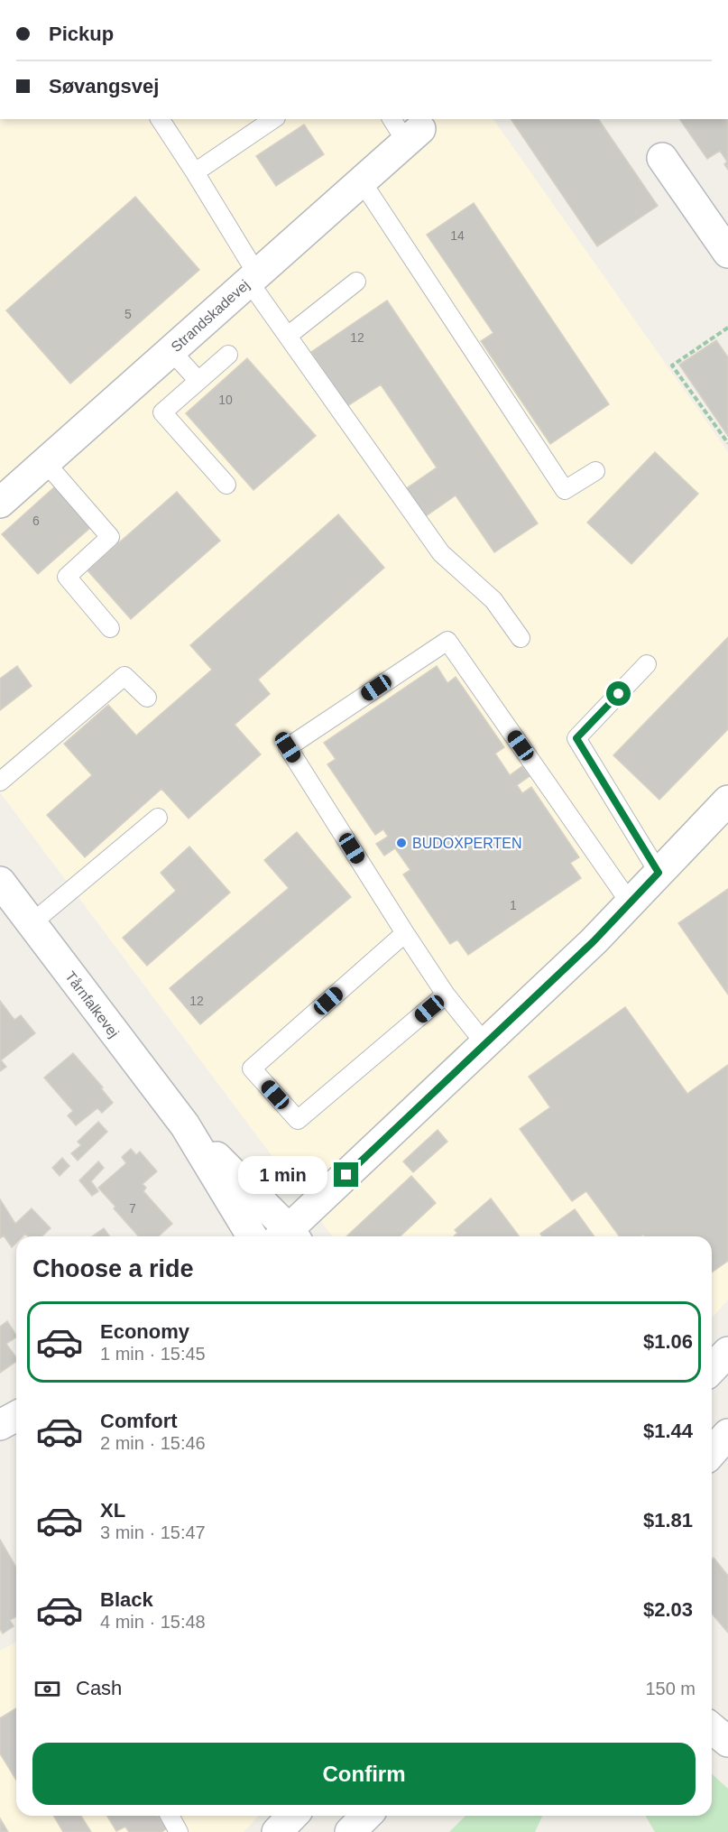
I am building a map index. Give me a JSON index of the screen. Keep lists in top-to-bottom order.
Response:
{
  "streets": {
    "street": ["Strandskadevej", "Tårnfalkevej"]
  },
  "places": ["BUDOXPERTEN"],
  "house_numbers": [
    "14",
    "5",
    "12",
    "10",
    "6",
    "1",
    "12",
    "7"
  ],
  "page": {
    "banner": ["Pickup", "Søvangsvej"],
    "bubble": "1 min",
    "heading": "Choose a ride",
    "list": [
      {
        "name": "Economy",
        "note": "1 min · 15:45",
        "value": "$1.06"
      },
      {
        "name": "Comfort",
        "note": "2 min · 15:46",
        "value": "$1.44"
      },
      {
        "name": "XL",
        "note": "3 min · 15:47",
        "value": "$1.81"
      },
      {
        "name": "Black",
        "note": "4 min · 15:48",
        "value": "$2.03"
      }
    ],
    "pay": ["Cash", "150 m"],
    "buttons": "Confirm"
  }
}
